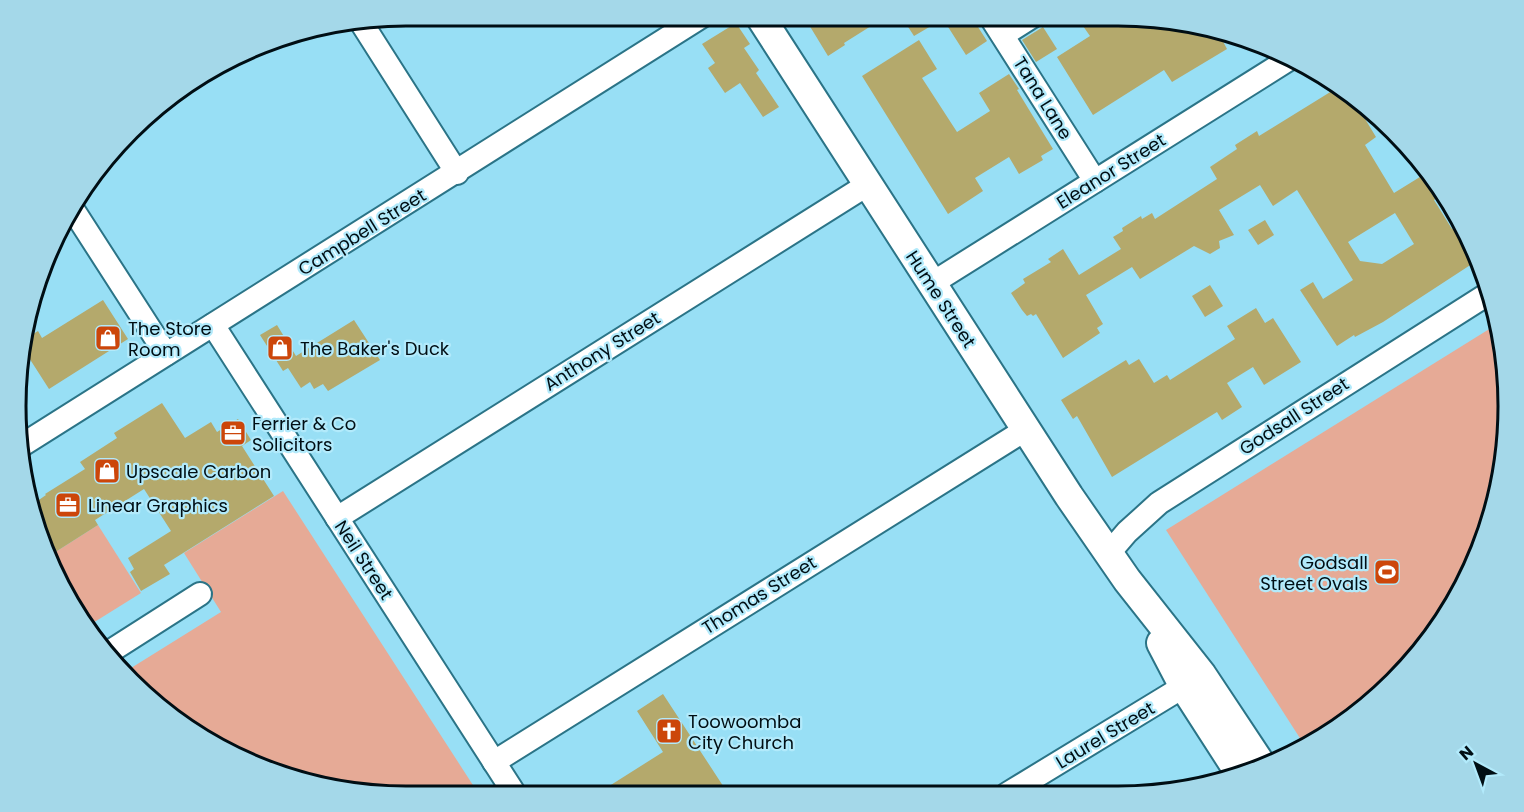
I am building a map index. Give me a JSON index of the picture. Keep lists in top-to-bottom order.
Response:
{
  "streets": {
    "street": [
      "Tana Lane",
      "Eleanor Street",
      "Campbell Street",
      "Hume Street",
      "Anthony Street",
      "Godsall Street",
      "Neil Street",
      "Thomas Street",
      "Laurel Street"
    ]
  },
  "crossings": [
    ["Tana Lane", "Eleanor Street"],
    ["Eleanor Street", "Hume Street"],
    ["Campbell Street", "Neil Street"],
    ["Hume Street", "Anthony Street"],
    ["Hume Street", "Godsall Street"],
    ["Hume Street", "Thomas Street"],
    ["Hume Street", "Laurel Street"],
    ["Anthony Street", "Neil Street"],
    ["Neil Street", "Thomas Street"]
  ],
  "places": {
    "shop": ["The Store Room", "The Baker's Duck", "Upscale Carbon"],
    "office": ["Ferrier & Co Solicitors", "Linear Graphics"],
    "sports": ["Godsall Street Ovals"],
    "church": ["Toowoomba City Church"]
  },
  "north": "top left"
}
